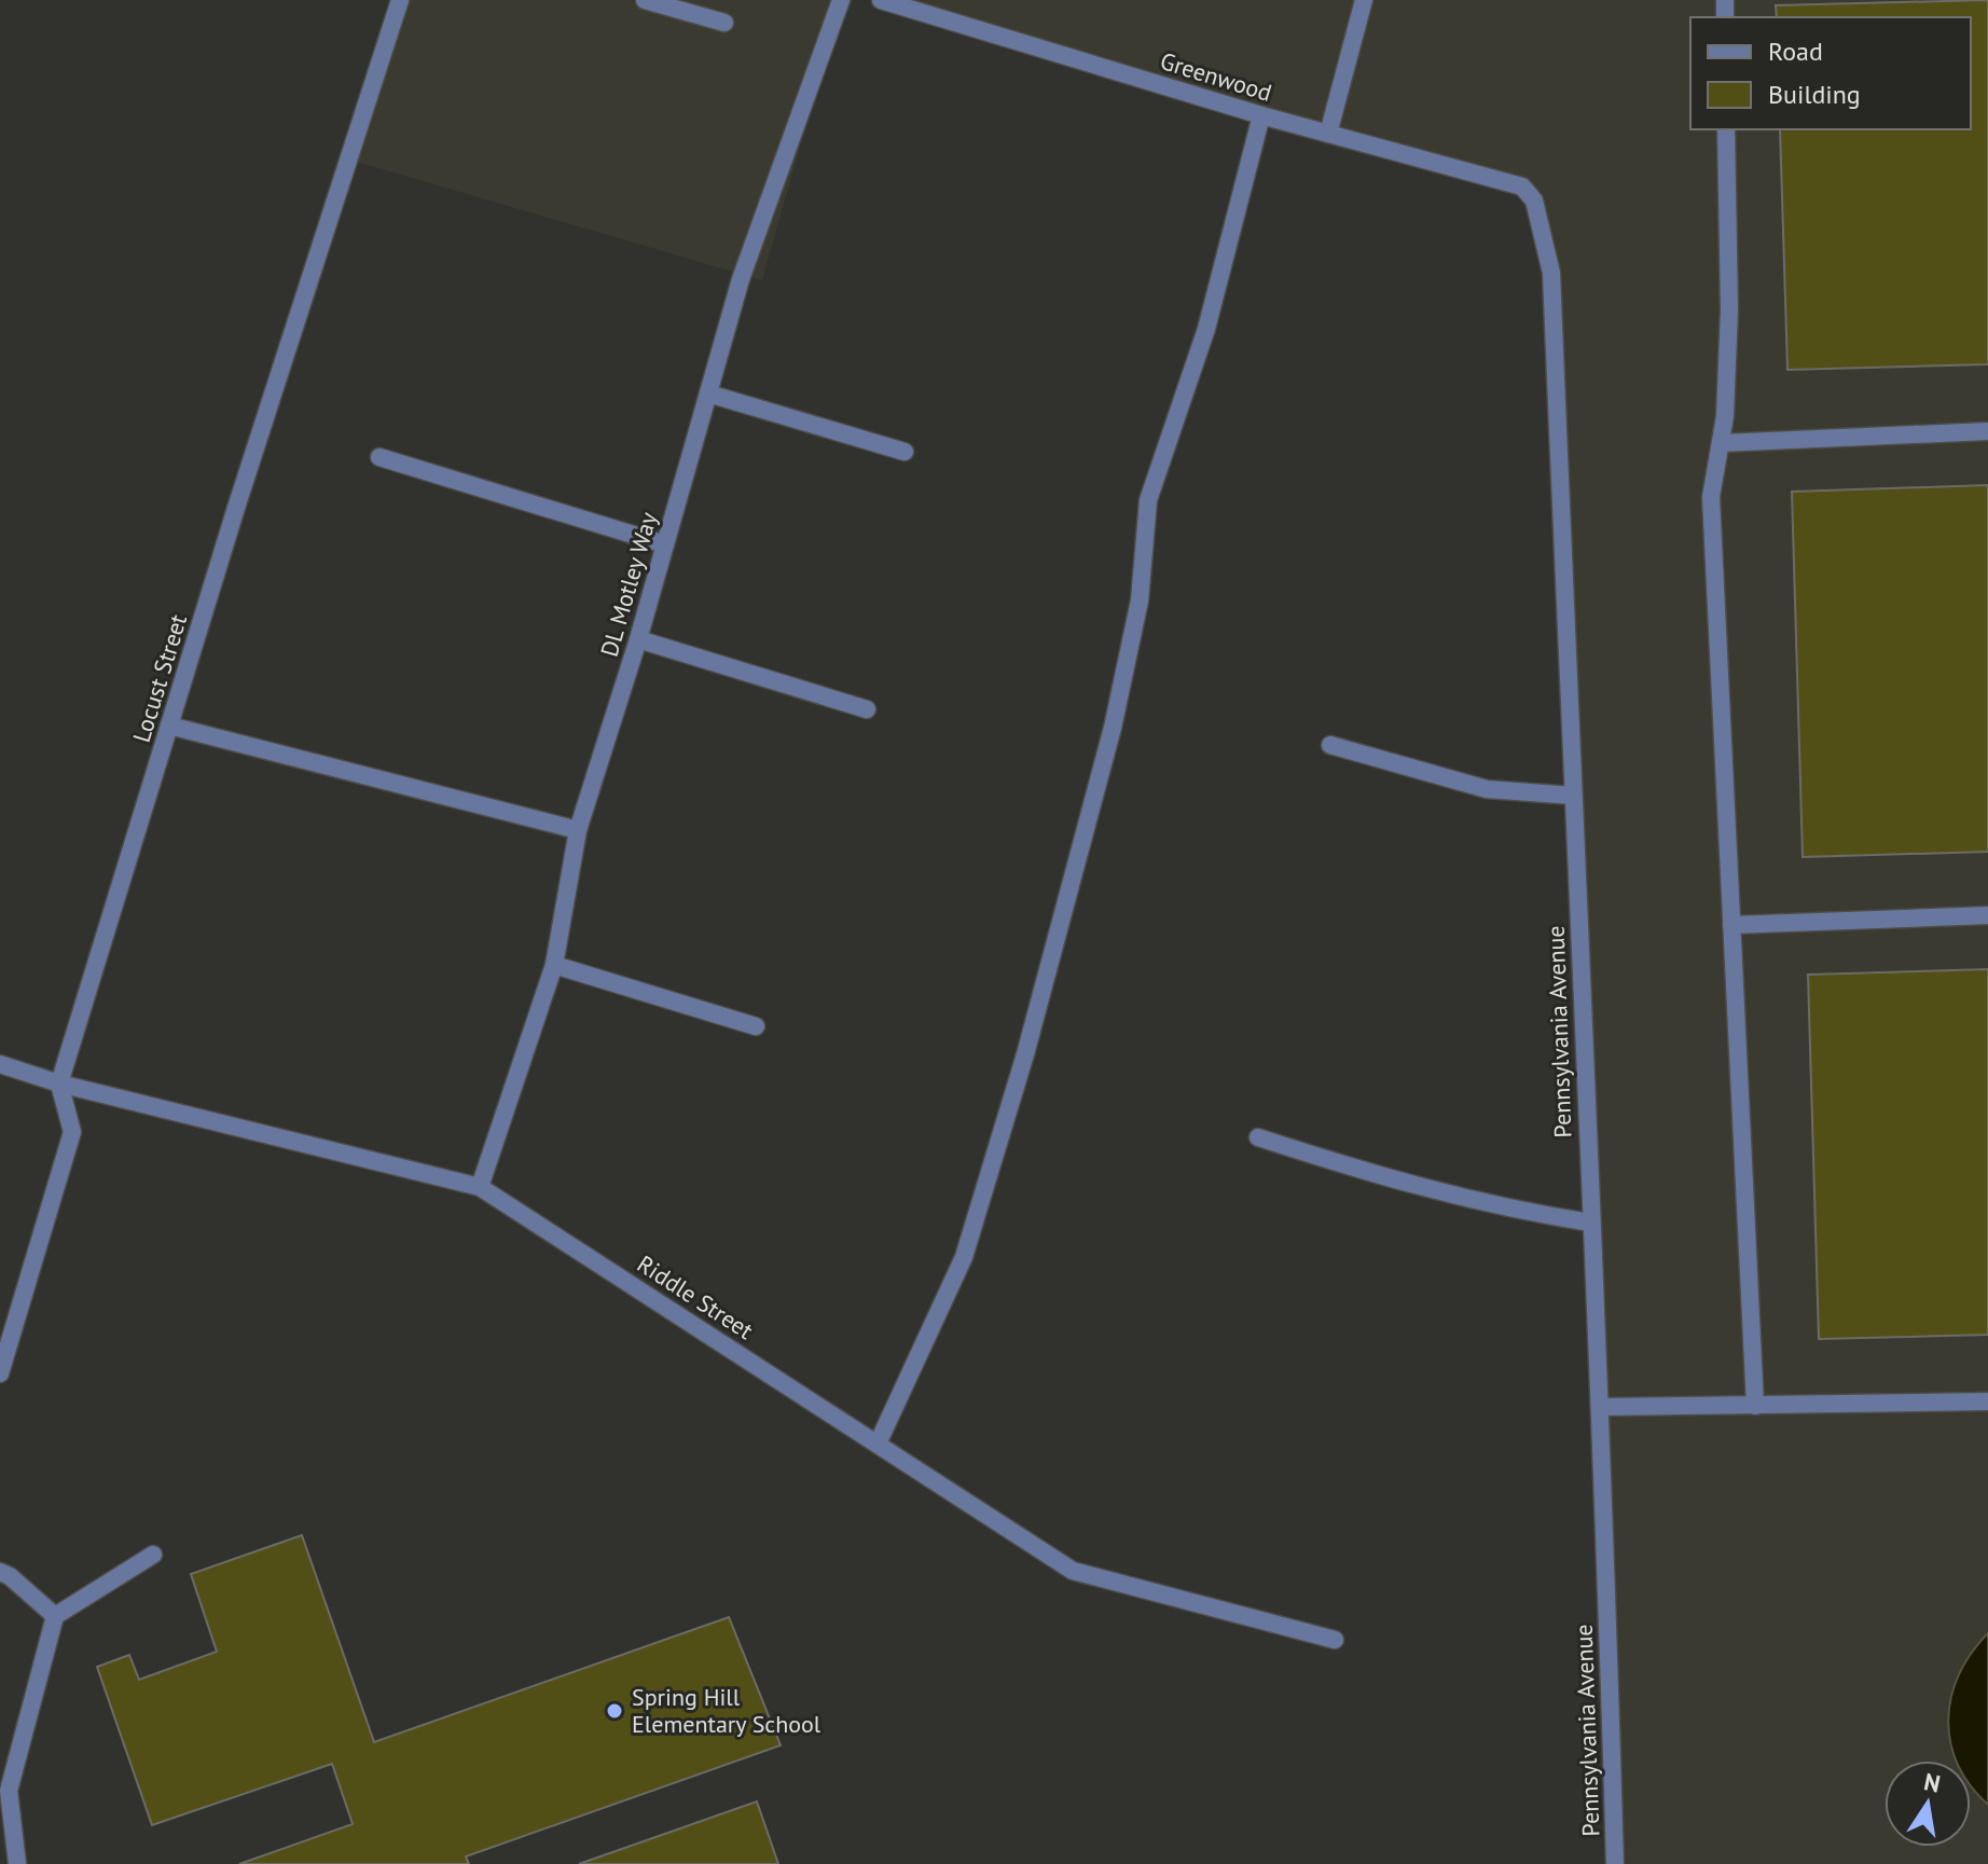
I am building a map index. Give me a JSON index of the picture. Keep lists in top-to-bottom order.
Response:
{
  "streets": {
    "street": [
      "Greenwood",
      "DL Motley Way",
      "Locust Street",
      "Pennsylvania Avenue",
      "Riddle Street"
    ]
  },
  "crossings": [
    ["Greenwood", "Pennsylvania Avenue"],
    ["DL Motley Way", "Riddle Street"],
    ["Locust Street", "Riddle Street"]
  ],
  "places": ["Spring Hill Elementary School"],
  "legend": ["Road", "Building"],
  "north": "top"
}
